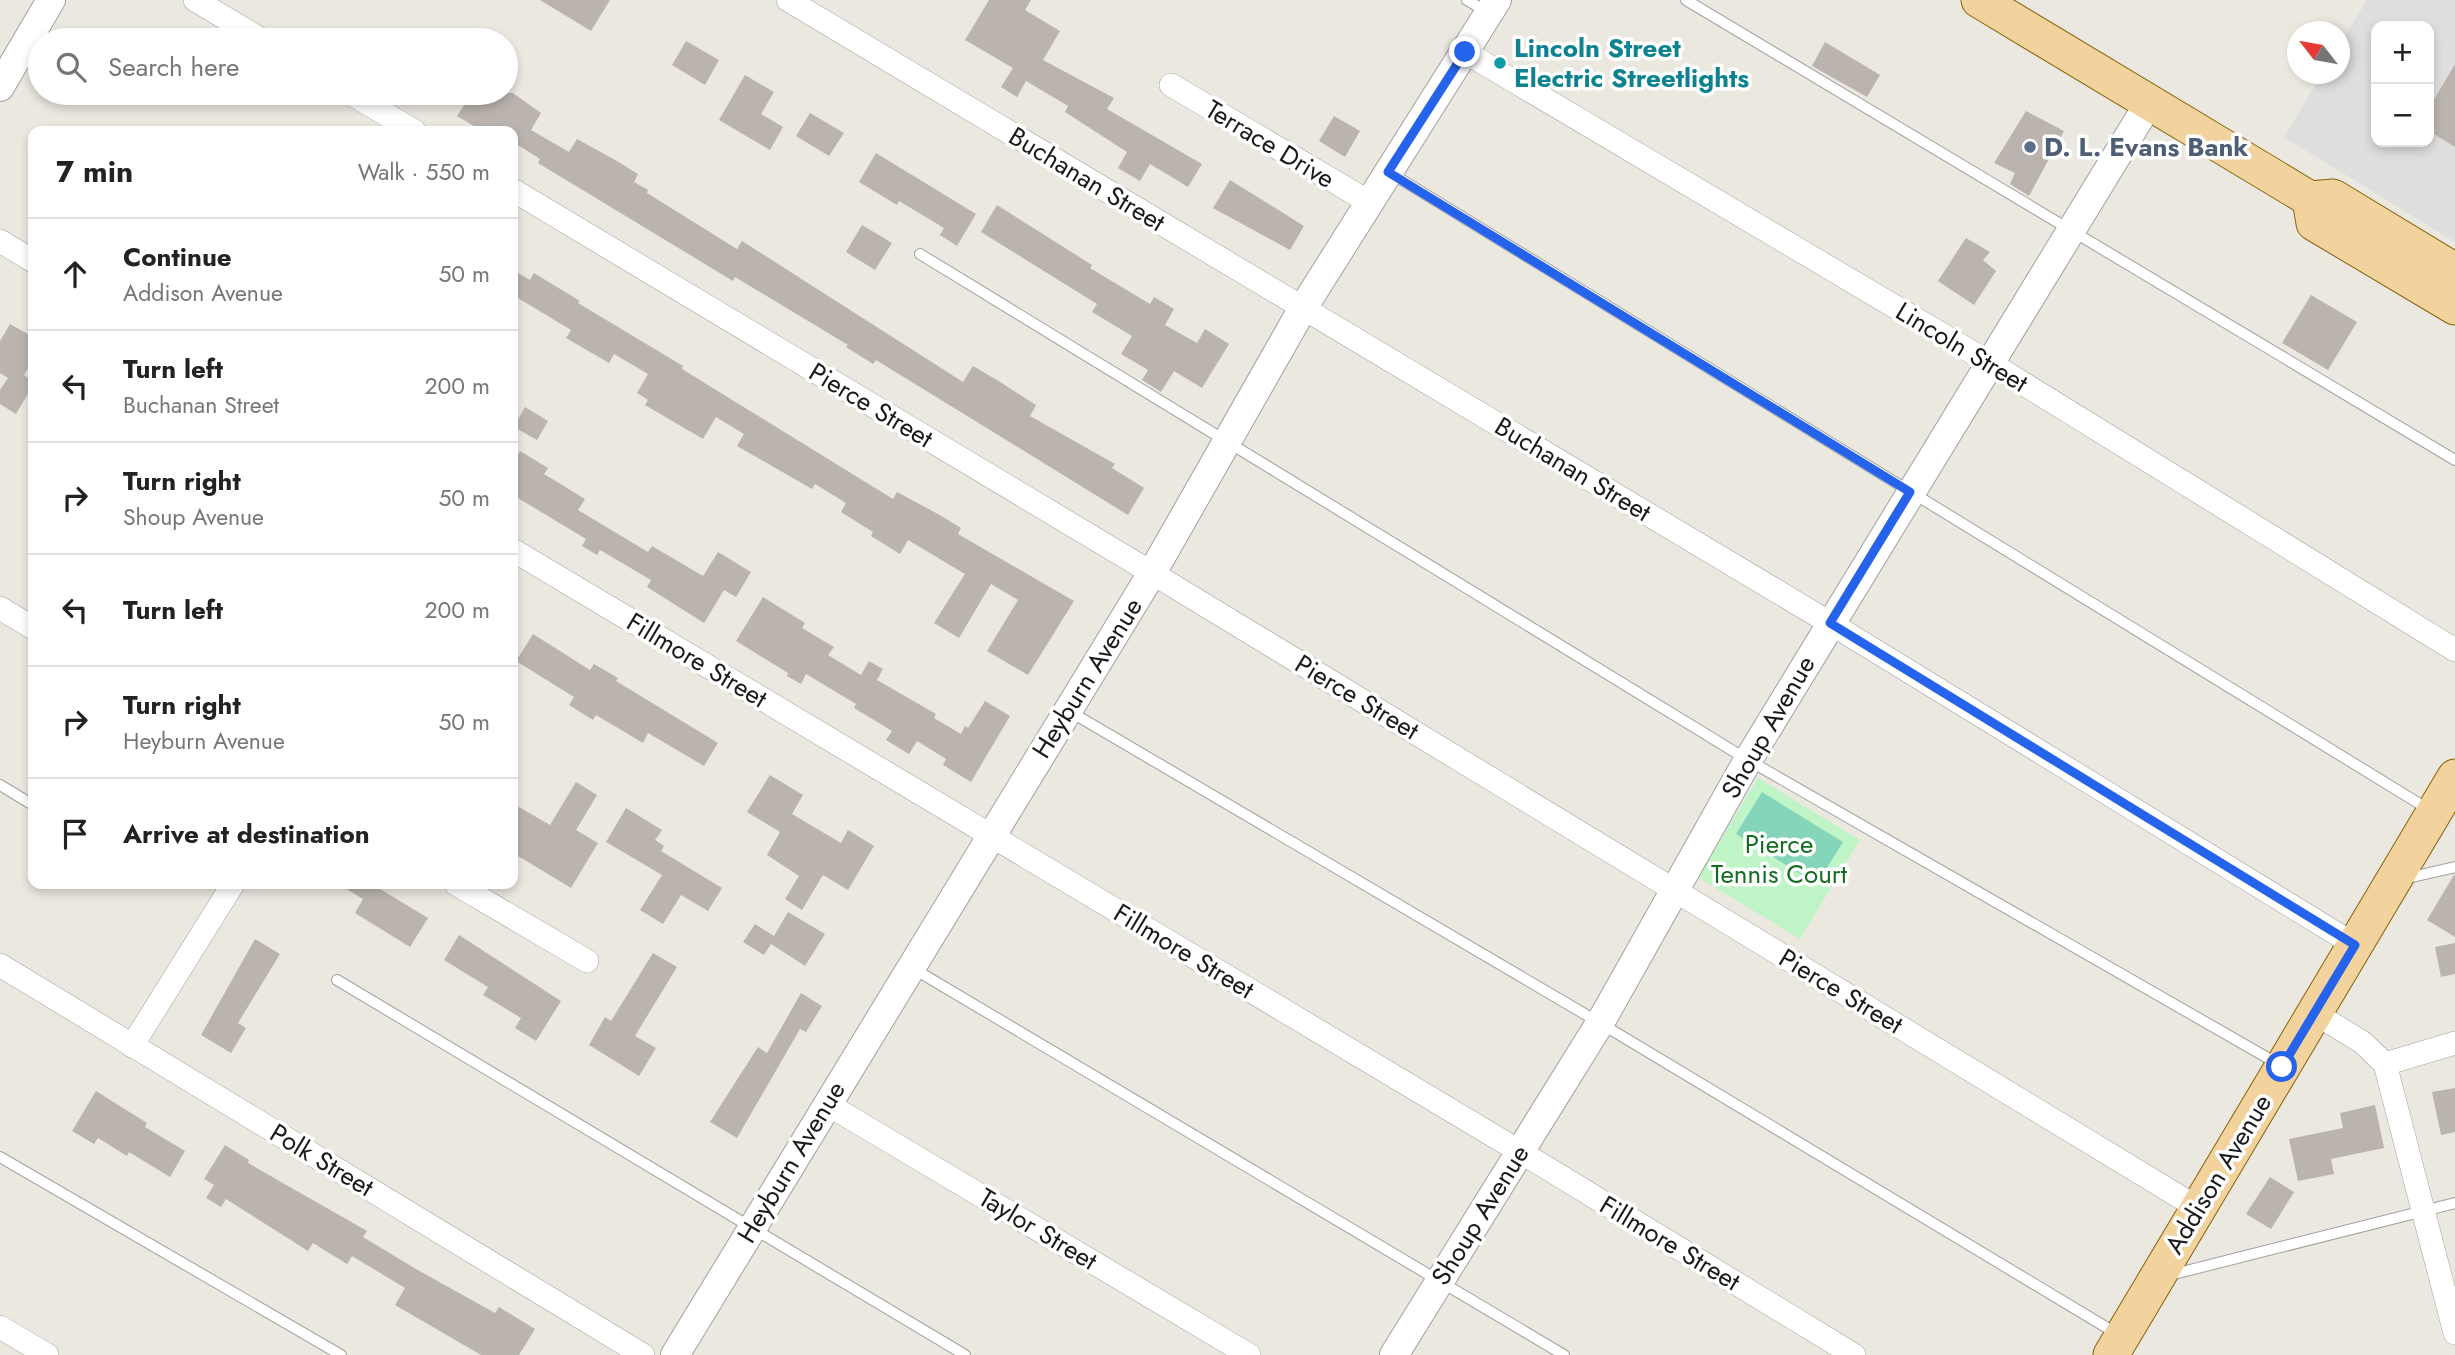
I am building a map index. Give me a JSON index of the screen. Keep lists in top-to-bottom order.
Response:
{
  "streets": {
    "main road": ["Addison Avenue"],
    "street": [
      "Terrace Drive",
      "Buchanan Street",
      "Lincoln Street",
      "Pierce Street",
      "Fillmore Street",
      "Heyburn Avenue",
      "Shoup Avenue",
      "Polk Street",
      "Taylor Street"
    ]
  },
  "crossings": [
    ["Terrace Drive", "Heyburn Avenue"],
    ["Buchanan Street", "Heyburn Avenue"],
    ["Buchanan Street", "Shoup Avenue"],
    ["Buchanan Street", "Addison Avenue"],
    ["Lincoln Street", "Heyburn Avenue"],
    ["Lincoln Street", "Shoup Avenue"],
    ["Pierce Street", "Heyburn Avenue"],
    ["Pierce Street", "Shoup Avenue"],
    ["Pierce Street", "Addison Avenue"],
    ["Fillmore Street", "Heyburn Avenue"],
    ["Fillmore Street", "Shoup Avenue"],
    ["Heyburn Avenue", "Taylor Street"]
  ],
  "parks": ["Pierce Tennis Court"],
  "places": ["Lincoln Street Electric Streetlights", "D. L. Evans Bank"],
  "north": "top left",
  "page": {
    "map_buttons": ["+", "−"],
    "search": "Search here",
    "heading": ["7 min", "Walk · 550 m"],
    "list": [
      ["Continue", "Addison Avenue", "50 m"],
      ["Turn left", "Buchanan Street", "200 m"],
      ["Turn right", "Shoup Avenue", "50 m"],
      ["Turn left", "200 m"],
      ["Turn right", "Heyburn Avenue", "50 m"],
      "Arrive at destination"
    ]
  }
}
